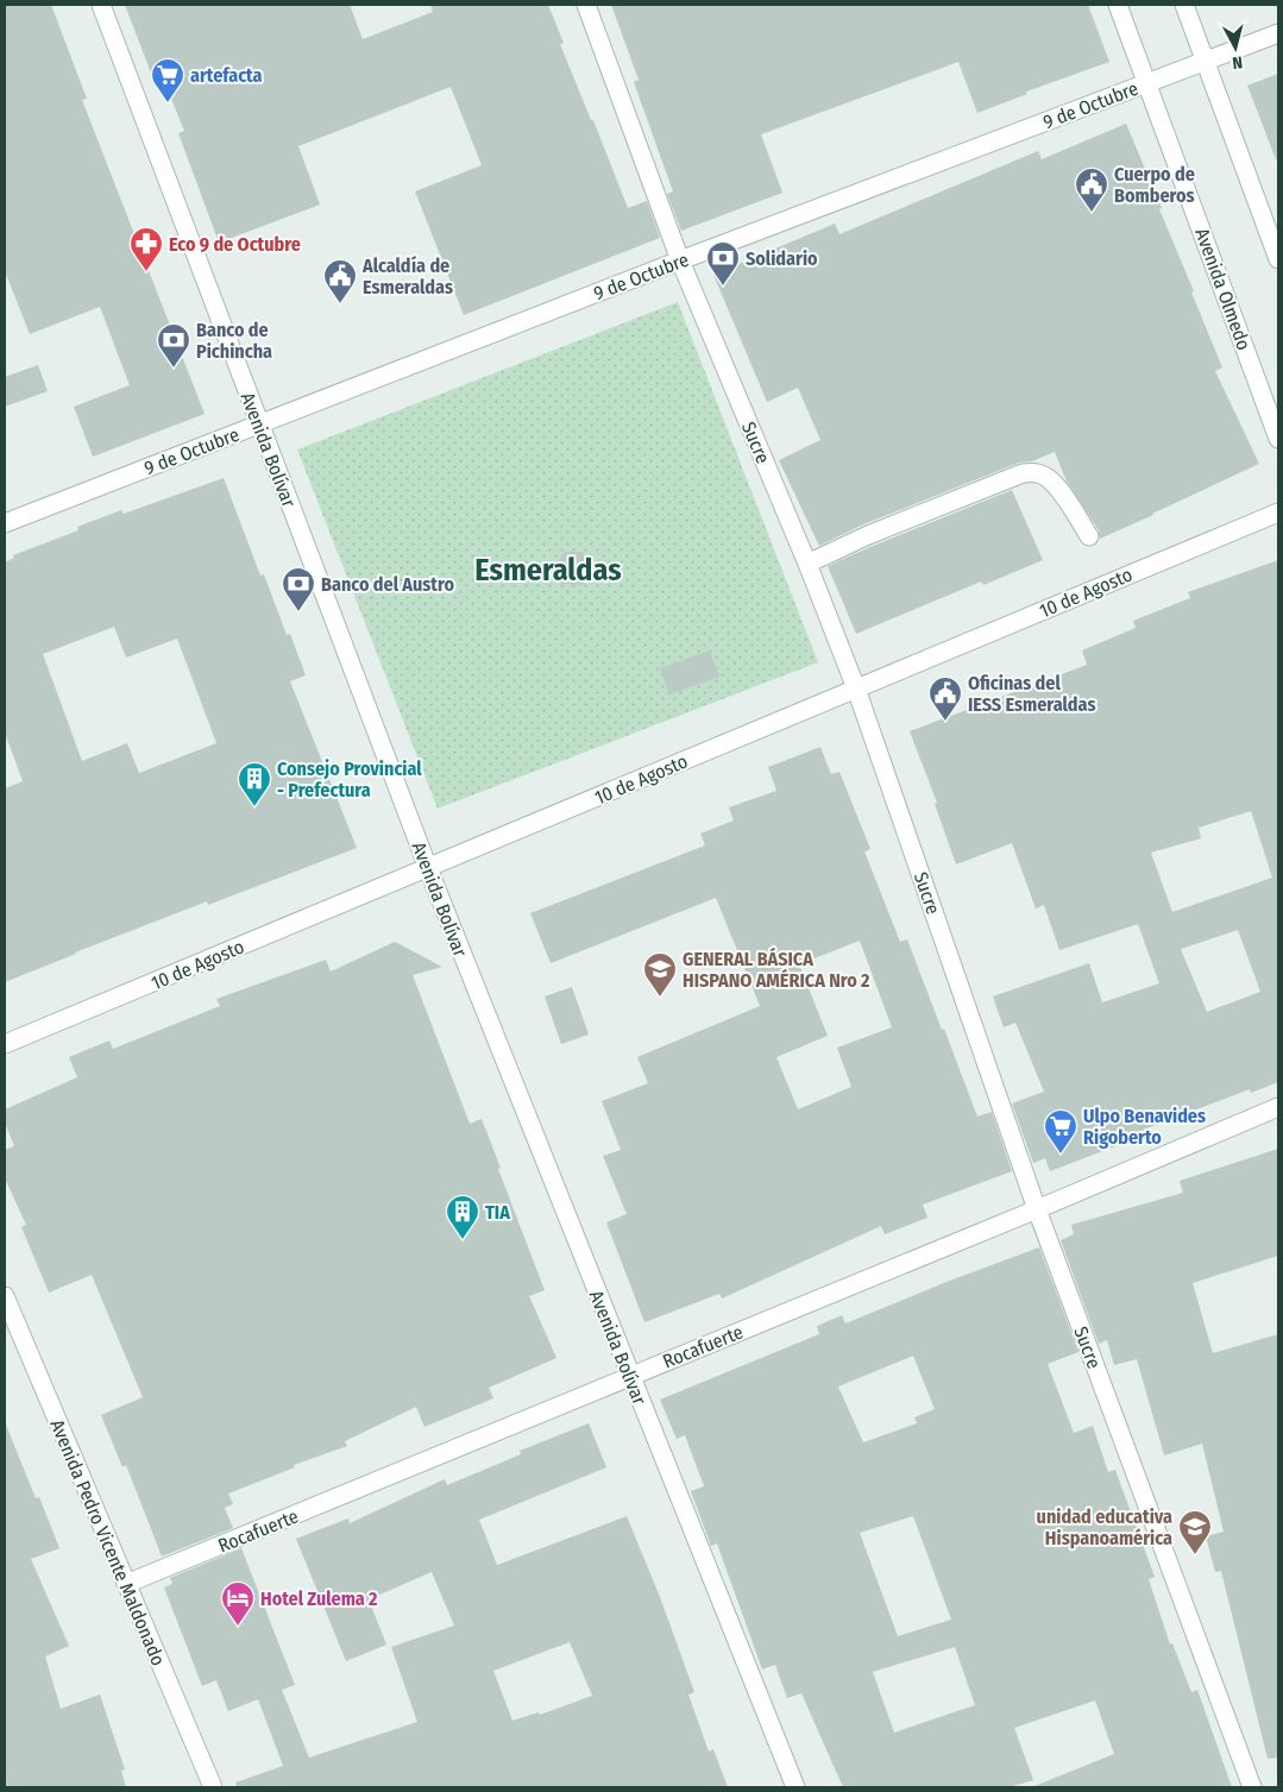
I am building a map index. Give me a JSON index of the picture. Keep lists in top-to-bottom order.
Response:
{
  "streets": {
    "street": [
      "9 de Octubre",
      "Avenida Olmedo",
      "Sucre",
      "Avenida Bolívar",
      "10 de Agosto",
      "Rocafuerte",
      "Avenida Pedro Vicente Maldonado"
    ]
  },
  "crossings": [
    ["9 de Octubre", "Avenida Olmedo"],
    ["9 de Octubre", "Sucre"],
    ["9 de Octubre", "Avenida Bolívar"],
    ["Sucre", "10 de Agosto"],
    ["Sucre", "Rocafuerte"],
    ["Avenida Bolívar", "10 de Agosto"],
    ["Avenida Bolívar", "Rocafuerte"],
    ["Rocafuerte", "Avenida Pedro Vicente Maldonado"]
  ],
  "districts": ["Esmeraldas"],
  "places": {
    "supermarket": ["artefacta", "Ulpo Benavides Rigoberto"],
    "public building": ["Cuerpo de Bomberos", "Alcaldía de Esmeraldas", "Oficinas del IESS Esmeraldas"],
    "pharmacy": ["Eco 9 de Octubre"],
    "bank": ["Solidario", "Banco de Pichincha", "Banco del Austro"],
    "building": ["Consejo Provincial - Prefectura", "TIA"],
    "school or university": ["GENERAL BÁSICA HISPANO AMÉRICA Nro 2", "unidad educativa Hispanoamérica"],
    "hotel": ["Hotel Zulema 2"]
  },
  "north": "bottom"
}
